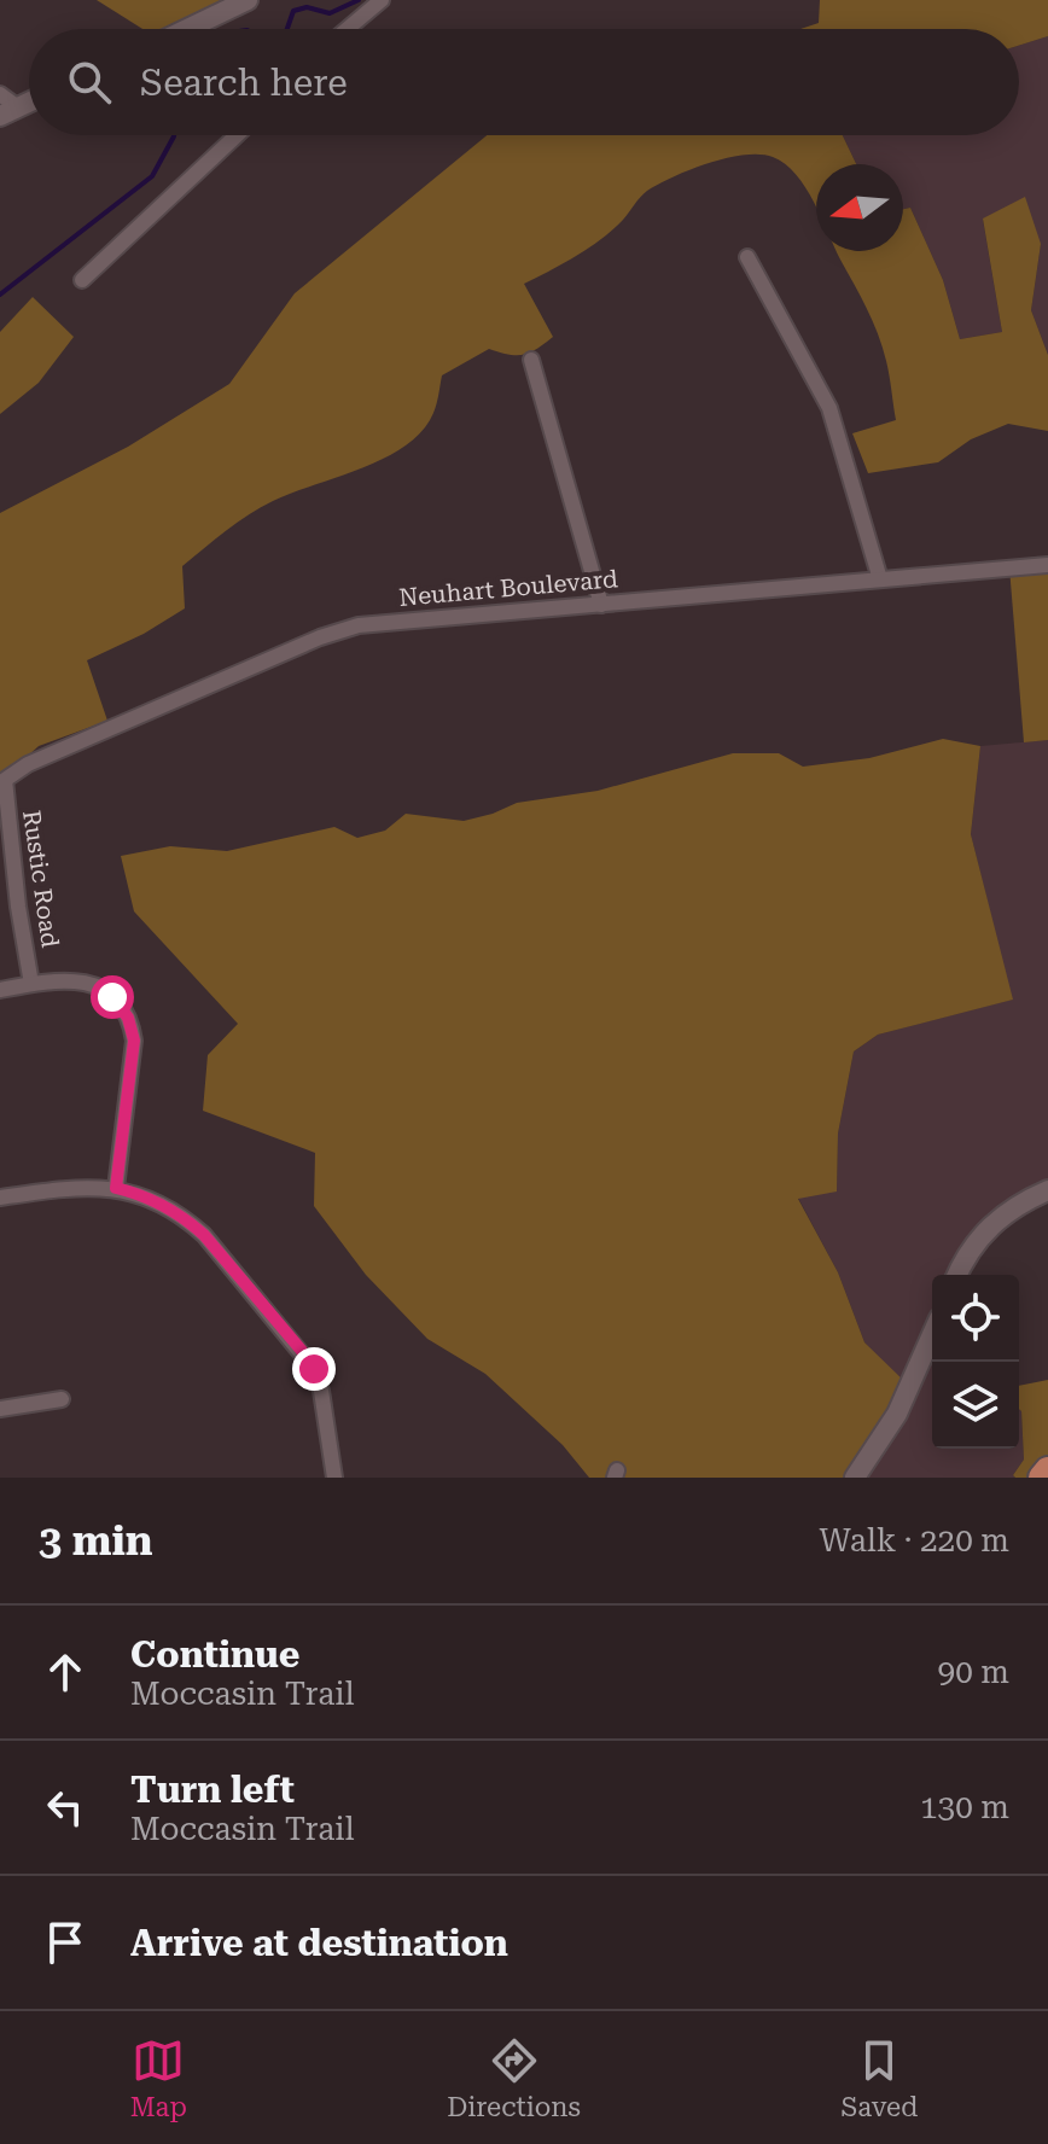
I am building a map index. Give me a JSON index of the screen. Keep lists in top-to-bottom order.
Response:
{
  "streets": {
    "street": ["Neuhart Boulevard", "Rustic Road"]
  },
  "crossings": [
    ["Neuhart Boulevard", "Rustic Road"]
  ],
  "north": "left",
  "page": {
    "search": "Search here",
    "heading": ["3 min", "Walk · 220 m"],
    "list": [
      ["Continue", "Moccasin Trail", "90 m"],
      ["Turn left", "Moccasin Trail", "130 m"],
      "Arrive at destination"
    ],
    "nav": ["Map", "Directions", "Saved"]
  }
}
